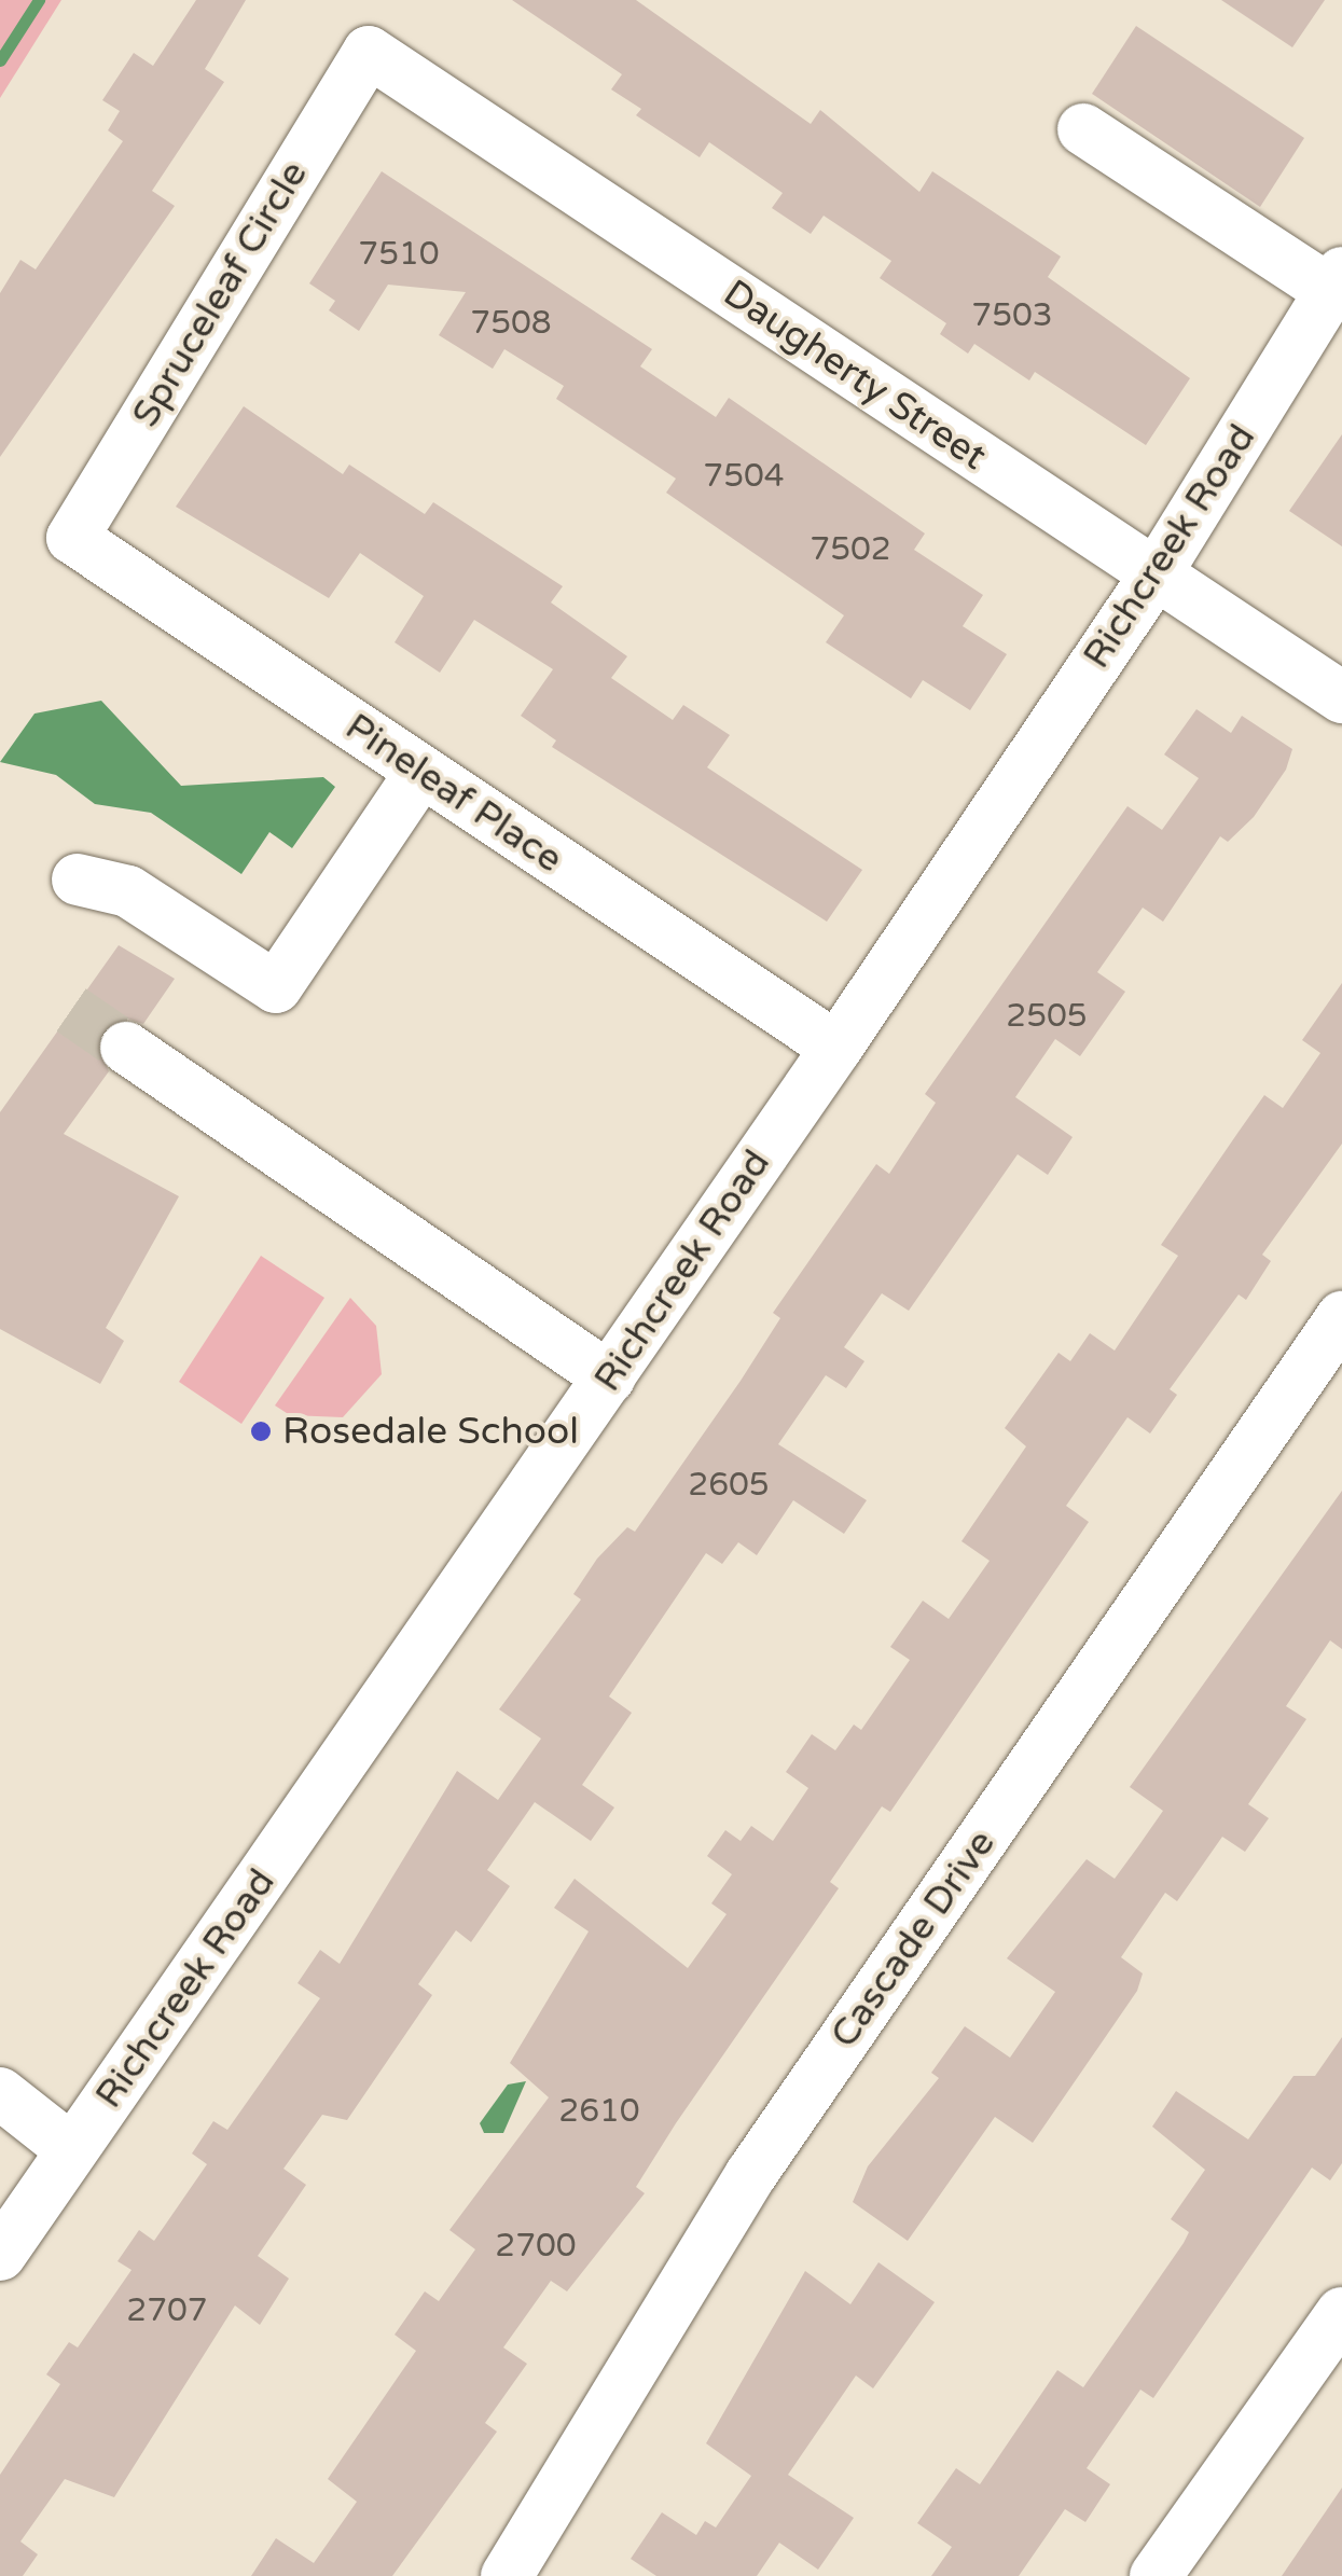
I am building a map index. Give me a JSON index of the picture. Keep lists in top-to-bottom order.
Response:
{
  "streets": {
    "street": [
      "Spruceleaf Circle",
      "Daugherty Street",
      "Richcreek Road",
      "Pineleaf Place",
      "Cascade Drive"
    ]
  },
  "crossings": [
    ["Spruceleaf Circle", "Daugherty Street"],
    ["Spruceleaf Circle", "Pineleaf Place"],
    ["Daugherty Street", "Richcreek Road"],
    ["Richcreek Road", "Pineleaf Place"]
  ],
  "places": ["Rosedale School"],
  "house_numbers": [
    "7510",
    "7503",
    "7508",
    "7504",
    "7502",
    "2505",
    "2605",
    "2610",
    "2700",
    "2707"
  ]
}
